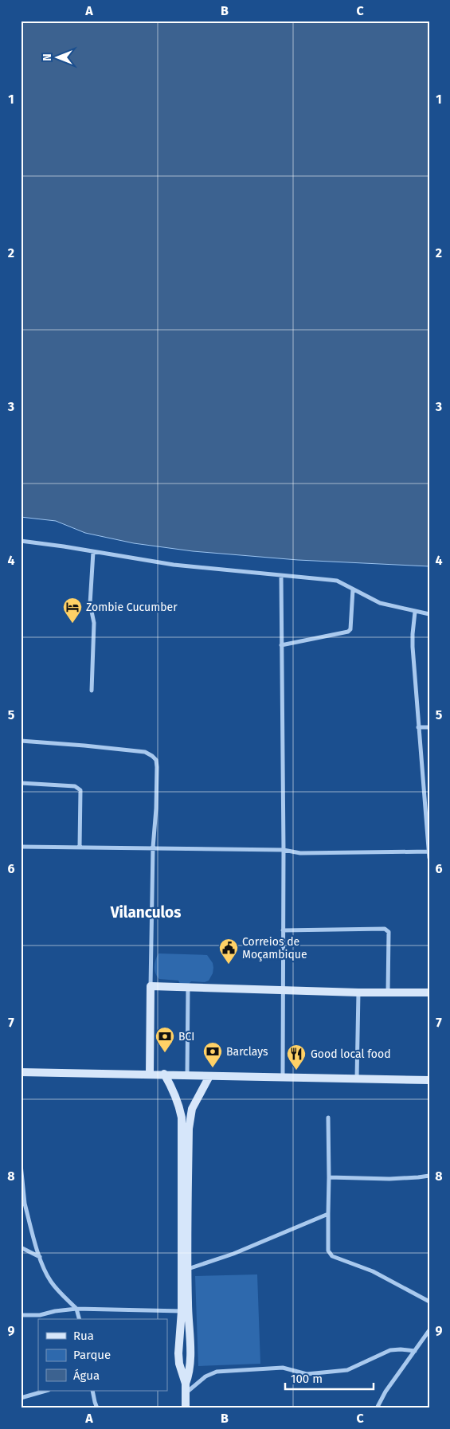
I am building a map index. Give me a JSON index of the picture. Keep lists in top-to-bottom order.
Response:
{
  "districts": ["Vilanculos"],
  "places": {
    "hotel": ["Zombie Cucumber"],
    "public building": ["Correios de Moçambique"],
    "bank": ["BCI", "Barclays"],
    "restaurant": ["Good local food"]
  },
  "legend": ["Rua", "Parque", "Água"],
  "scale_bar": "100 m",
  "north": "left",
  "grid": {
    "columns": ["A", "B", "C"],
    "rows": [
      "1",
      "2",
      "3",
      "4",
      "5",
      "6",
      "7",
      "8",
      "9"
    ]
  }
}
